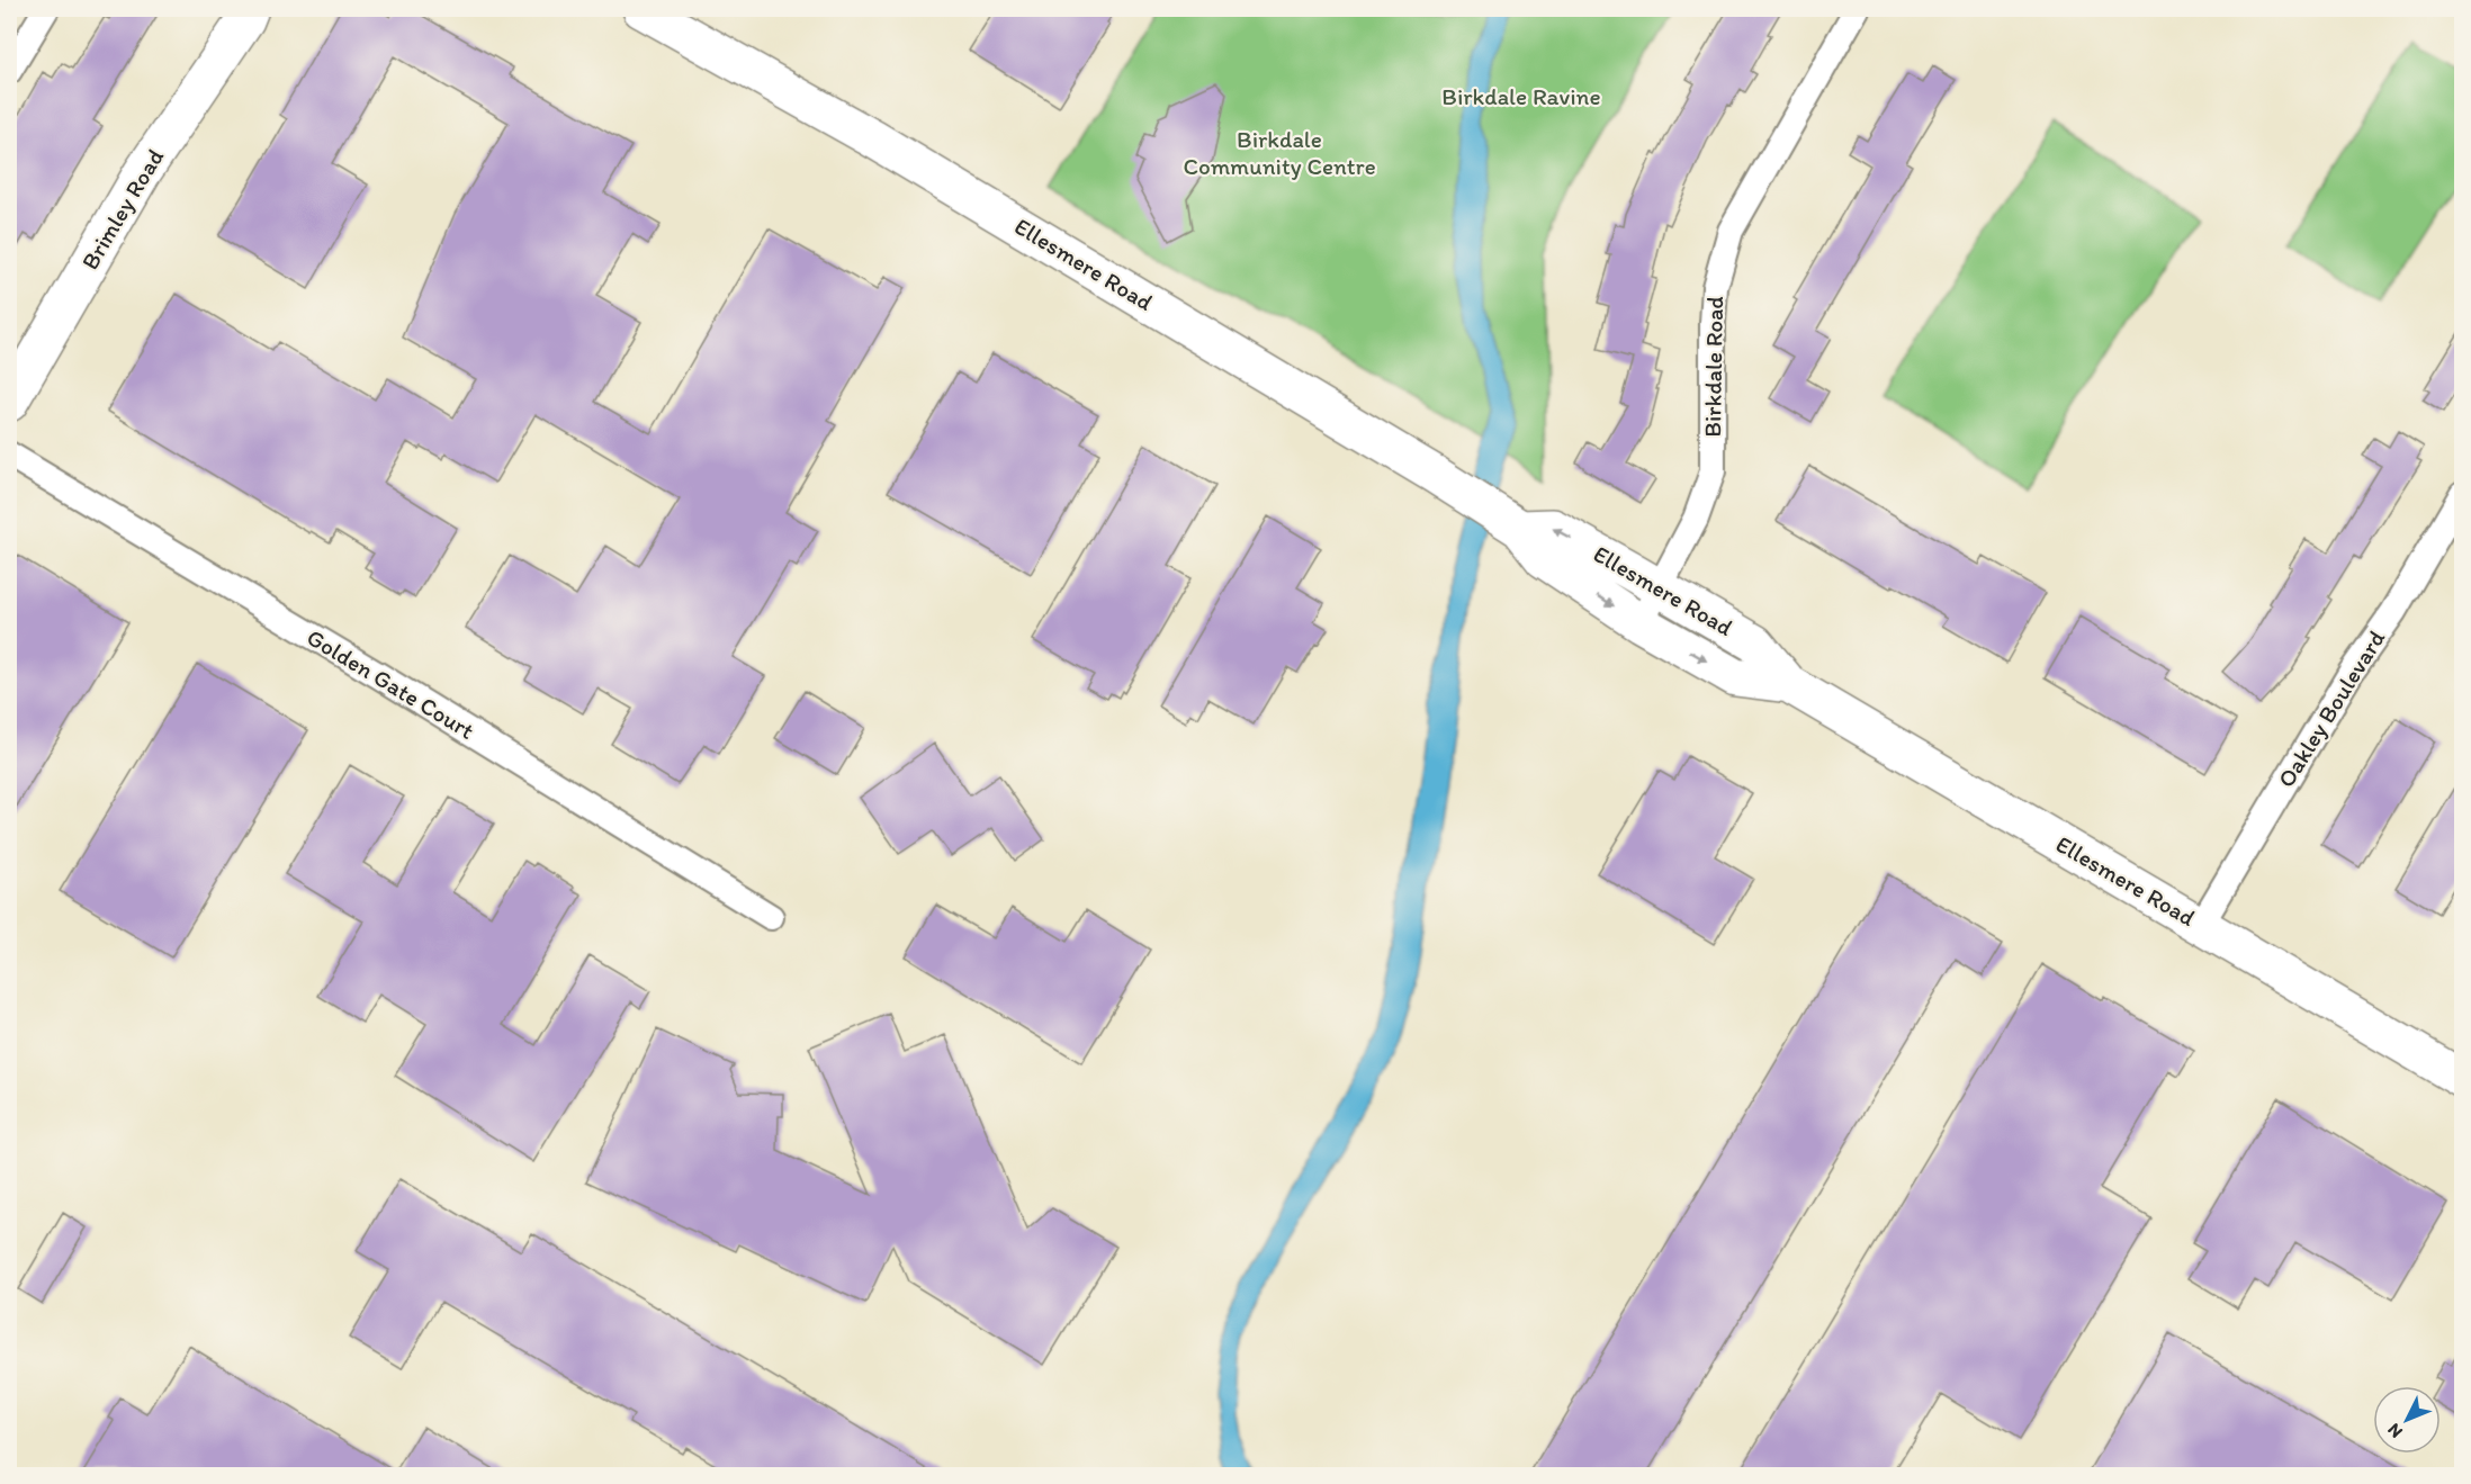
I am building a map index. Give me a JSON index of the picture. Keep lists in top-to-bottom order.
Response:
{
  "streets": {
    "main road": ["Brimley Road", "Ellesmere Road"],
    "street": ["Birkdale Road", "Golden Gate Court", "Oakley Boulevard"]
  },
  "crossings": [
    ["Ellesmere Road", "Birkdale Road"],
    ["Ellesmere Road", "Oakley Boulevard"]
  ],
  "parks": ["Birkdale Ravine", "Birkdale Community Centre"],
  "north": "bottom left"
}
